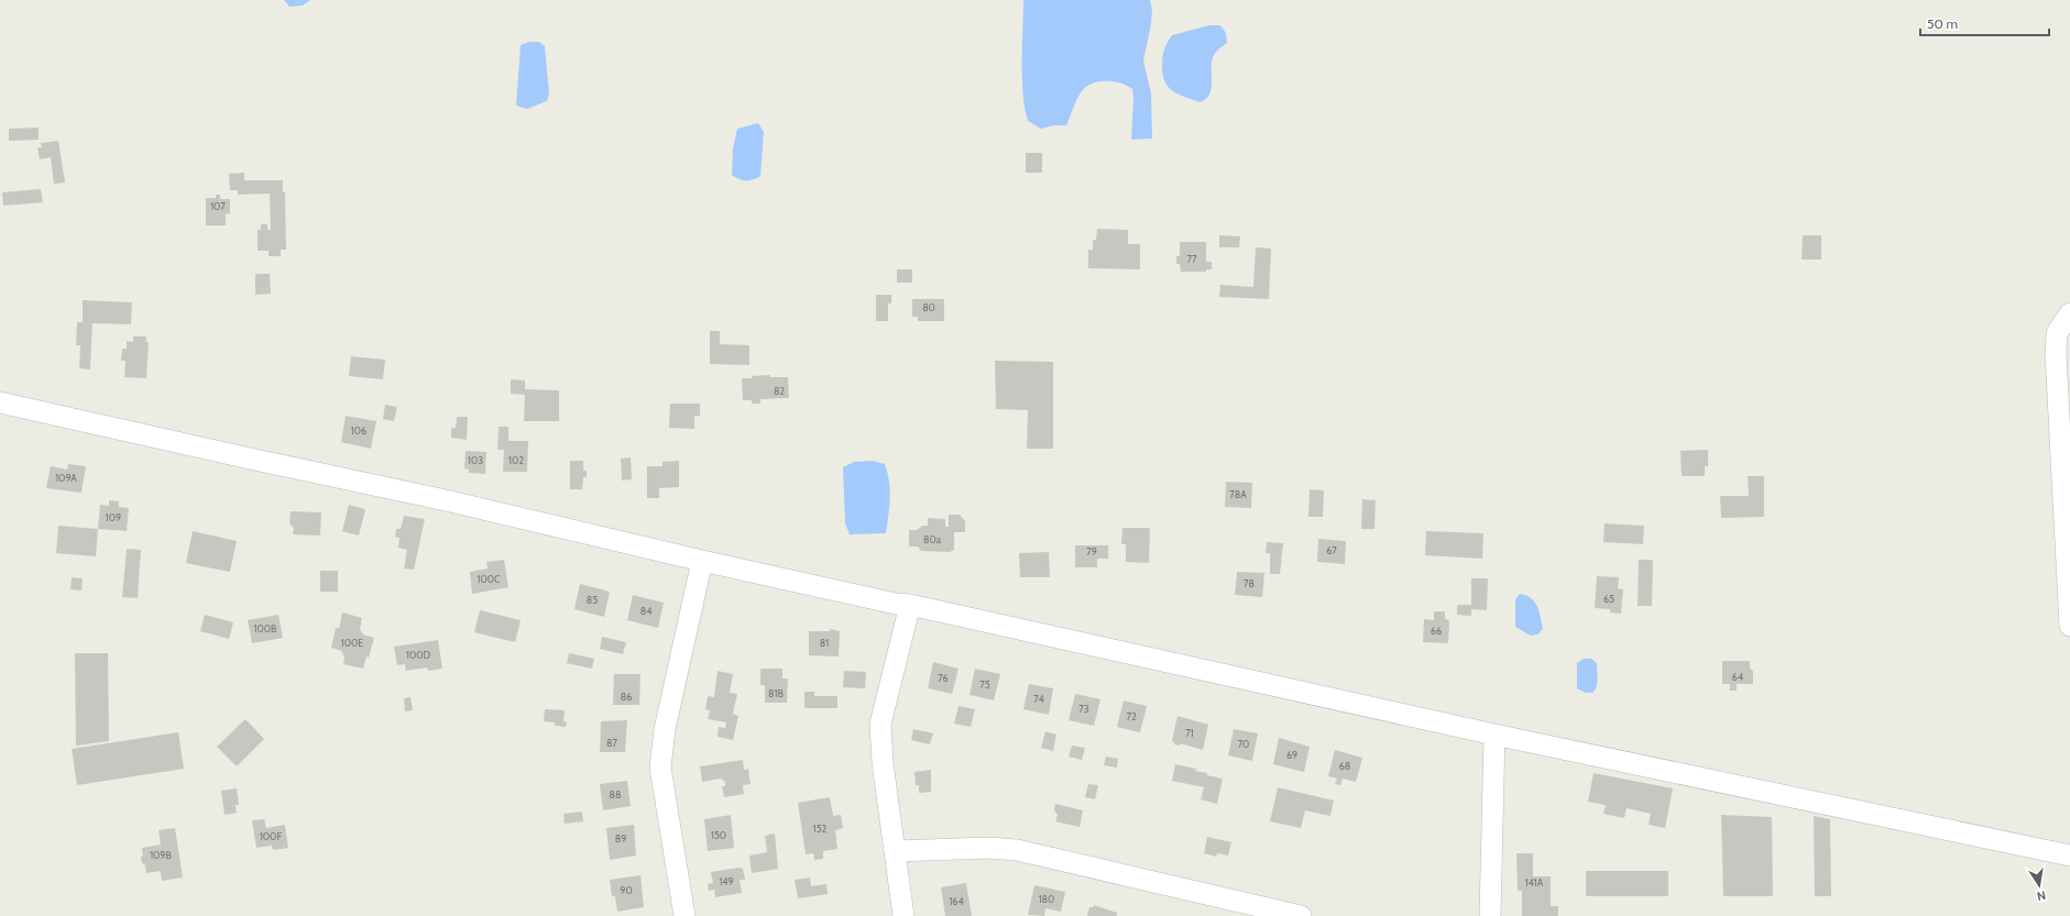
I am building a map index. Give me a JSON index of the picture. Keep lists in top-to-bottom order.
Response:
{
  "house_numbers": [
    "107",
    "77",
    "80",
    "82",
    "106",
    "103",
    "102",
    "109A",
    "78A",
    "109",
    "80a",
    "67",
    "79",
    "100C",
    "78",
    "65",
    "85",
    "84",
    "100B",
    "66",
    "100E",
    "81",
    "100D",
    "64",
    "76",
    "75",
    "81B",
    "86",
    "74",
    "73",
    "72",
    "71",
    "87",
    "70",
    "69",
    "68",
    "88",
    "152",
    "150",
    "100F",
    "89",
    "109B",
    "149",
    "141A",
    "90",
    "180",
    "164"
  ],
  "scale_bar": "50 m",
  "north": "bottom"
}
